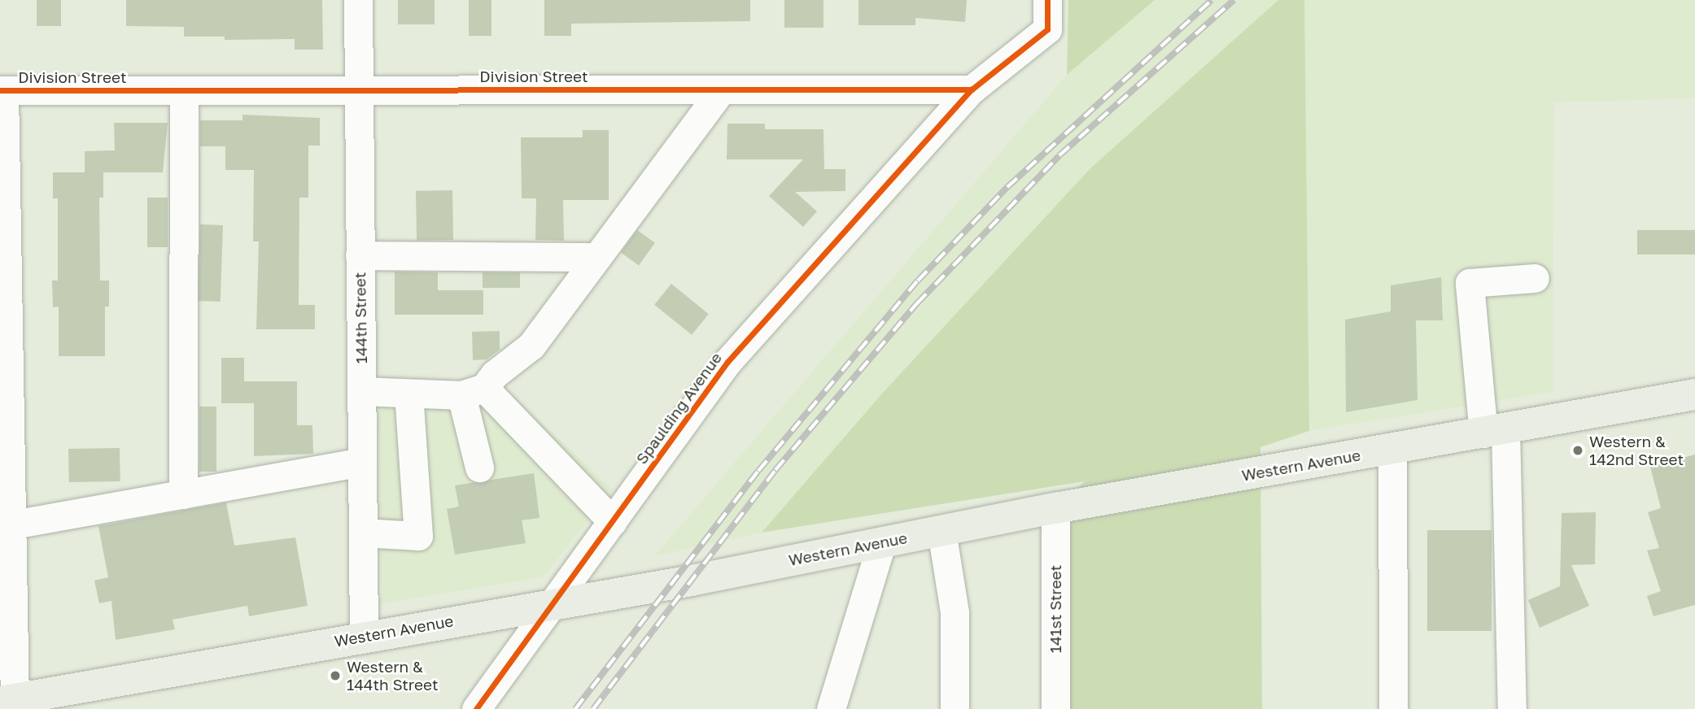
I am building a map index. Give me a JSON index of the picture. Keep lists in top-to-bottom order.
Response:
{
  "streets": {
    "main road": ["Western Avenue"],
    "street": [
      "Division Street",
      "144th Street",
      "Spaulding Avenue",
      "141st Street"
    ]
  },
  "crossings": [
    ["Division Street", "144th Street"],
    ["Division Street", "Spaulding Avenue"],
    ["144th Street", "Western Avenue"],
    ["Spaulding Avenue", "Western Avenue"],
    ["Western Avenue", "141st Street"]
  ],
  "places": ["Western & 142nd Street", "Western & 144th Street"]
}
